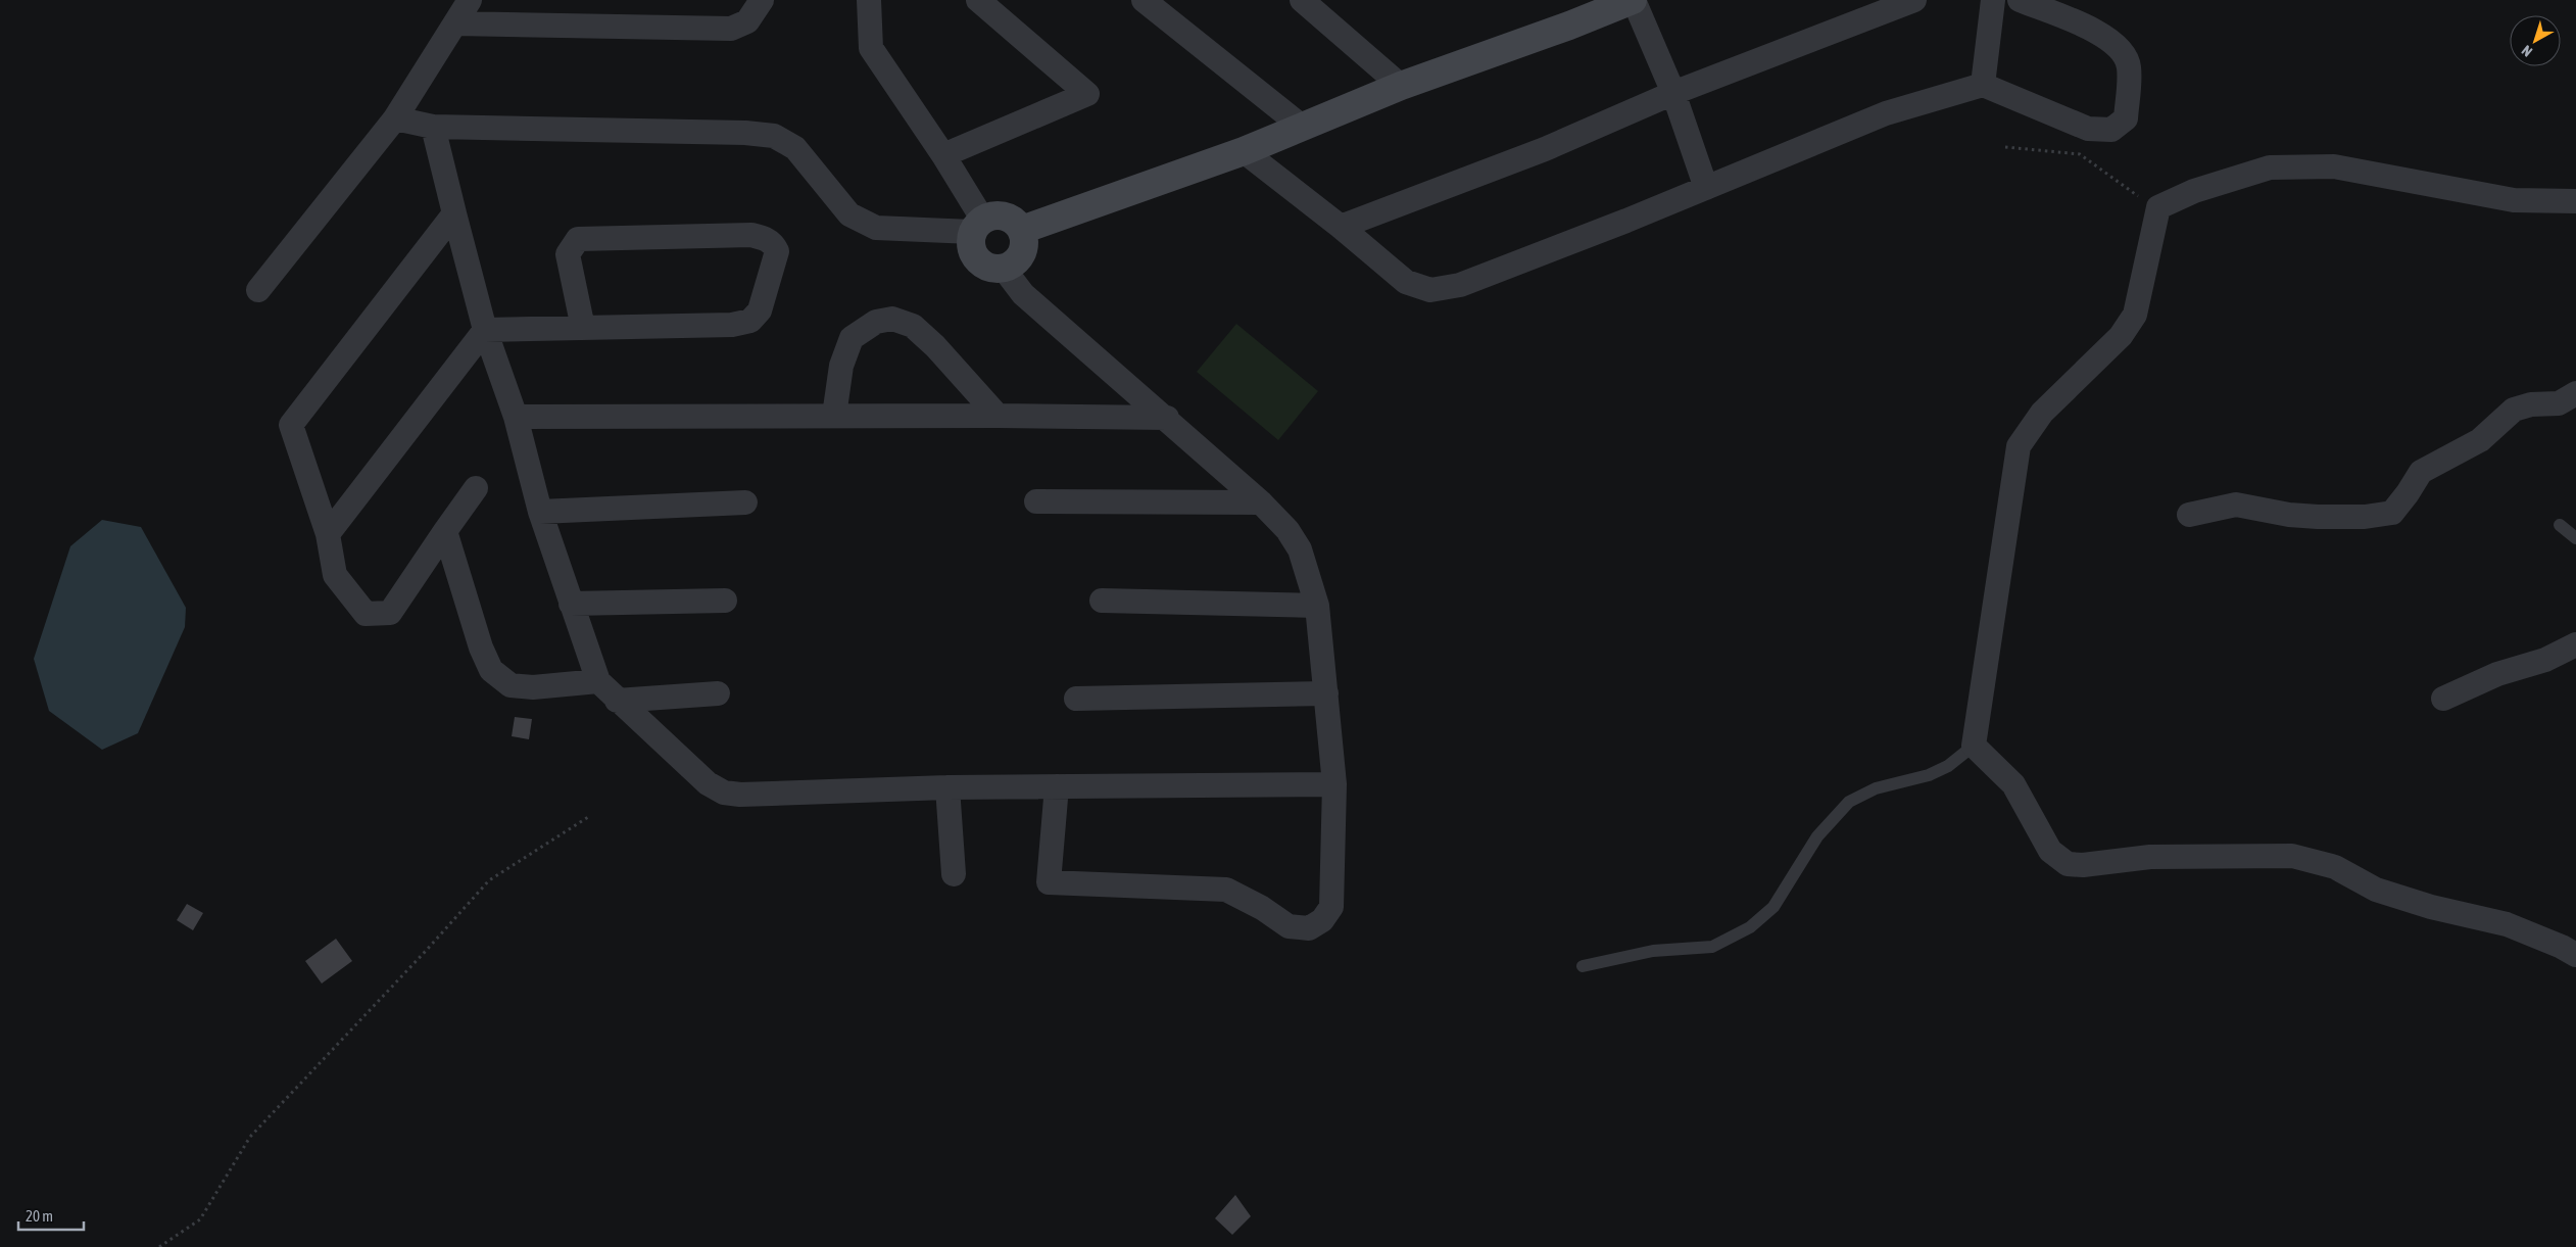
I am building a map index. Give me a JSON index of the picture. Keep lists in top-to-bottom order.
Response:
{
  "scale_bar": "20 m",
  "north": "bottom left"
}
